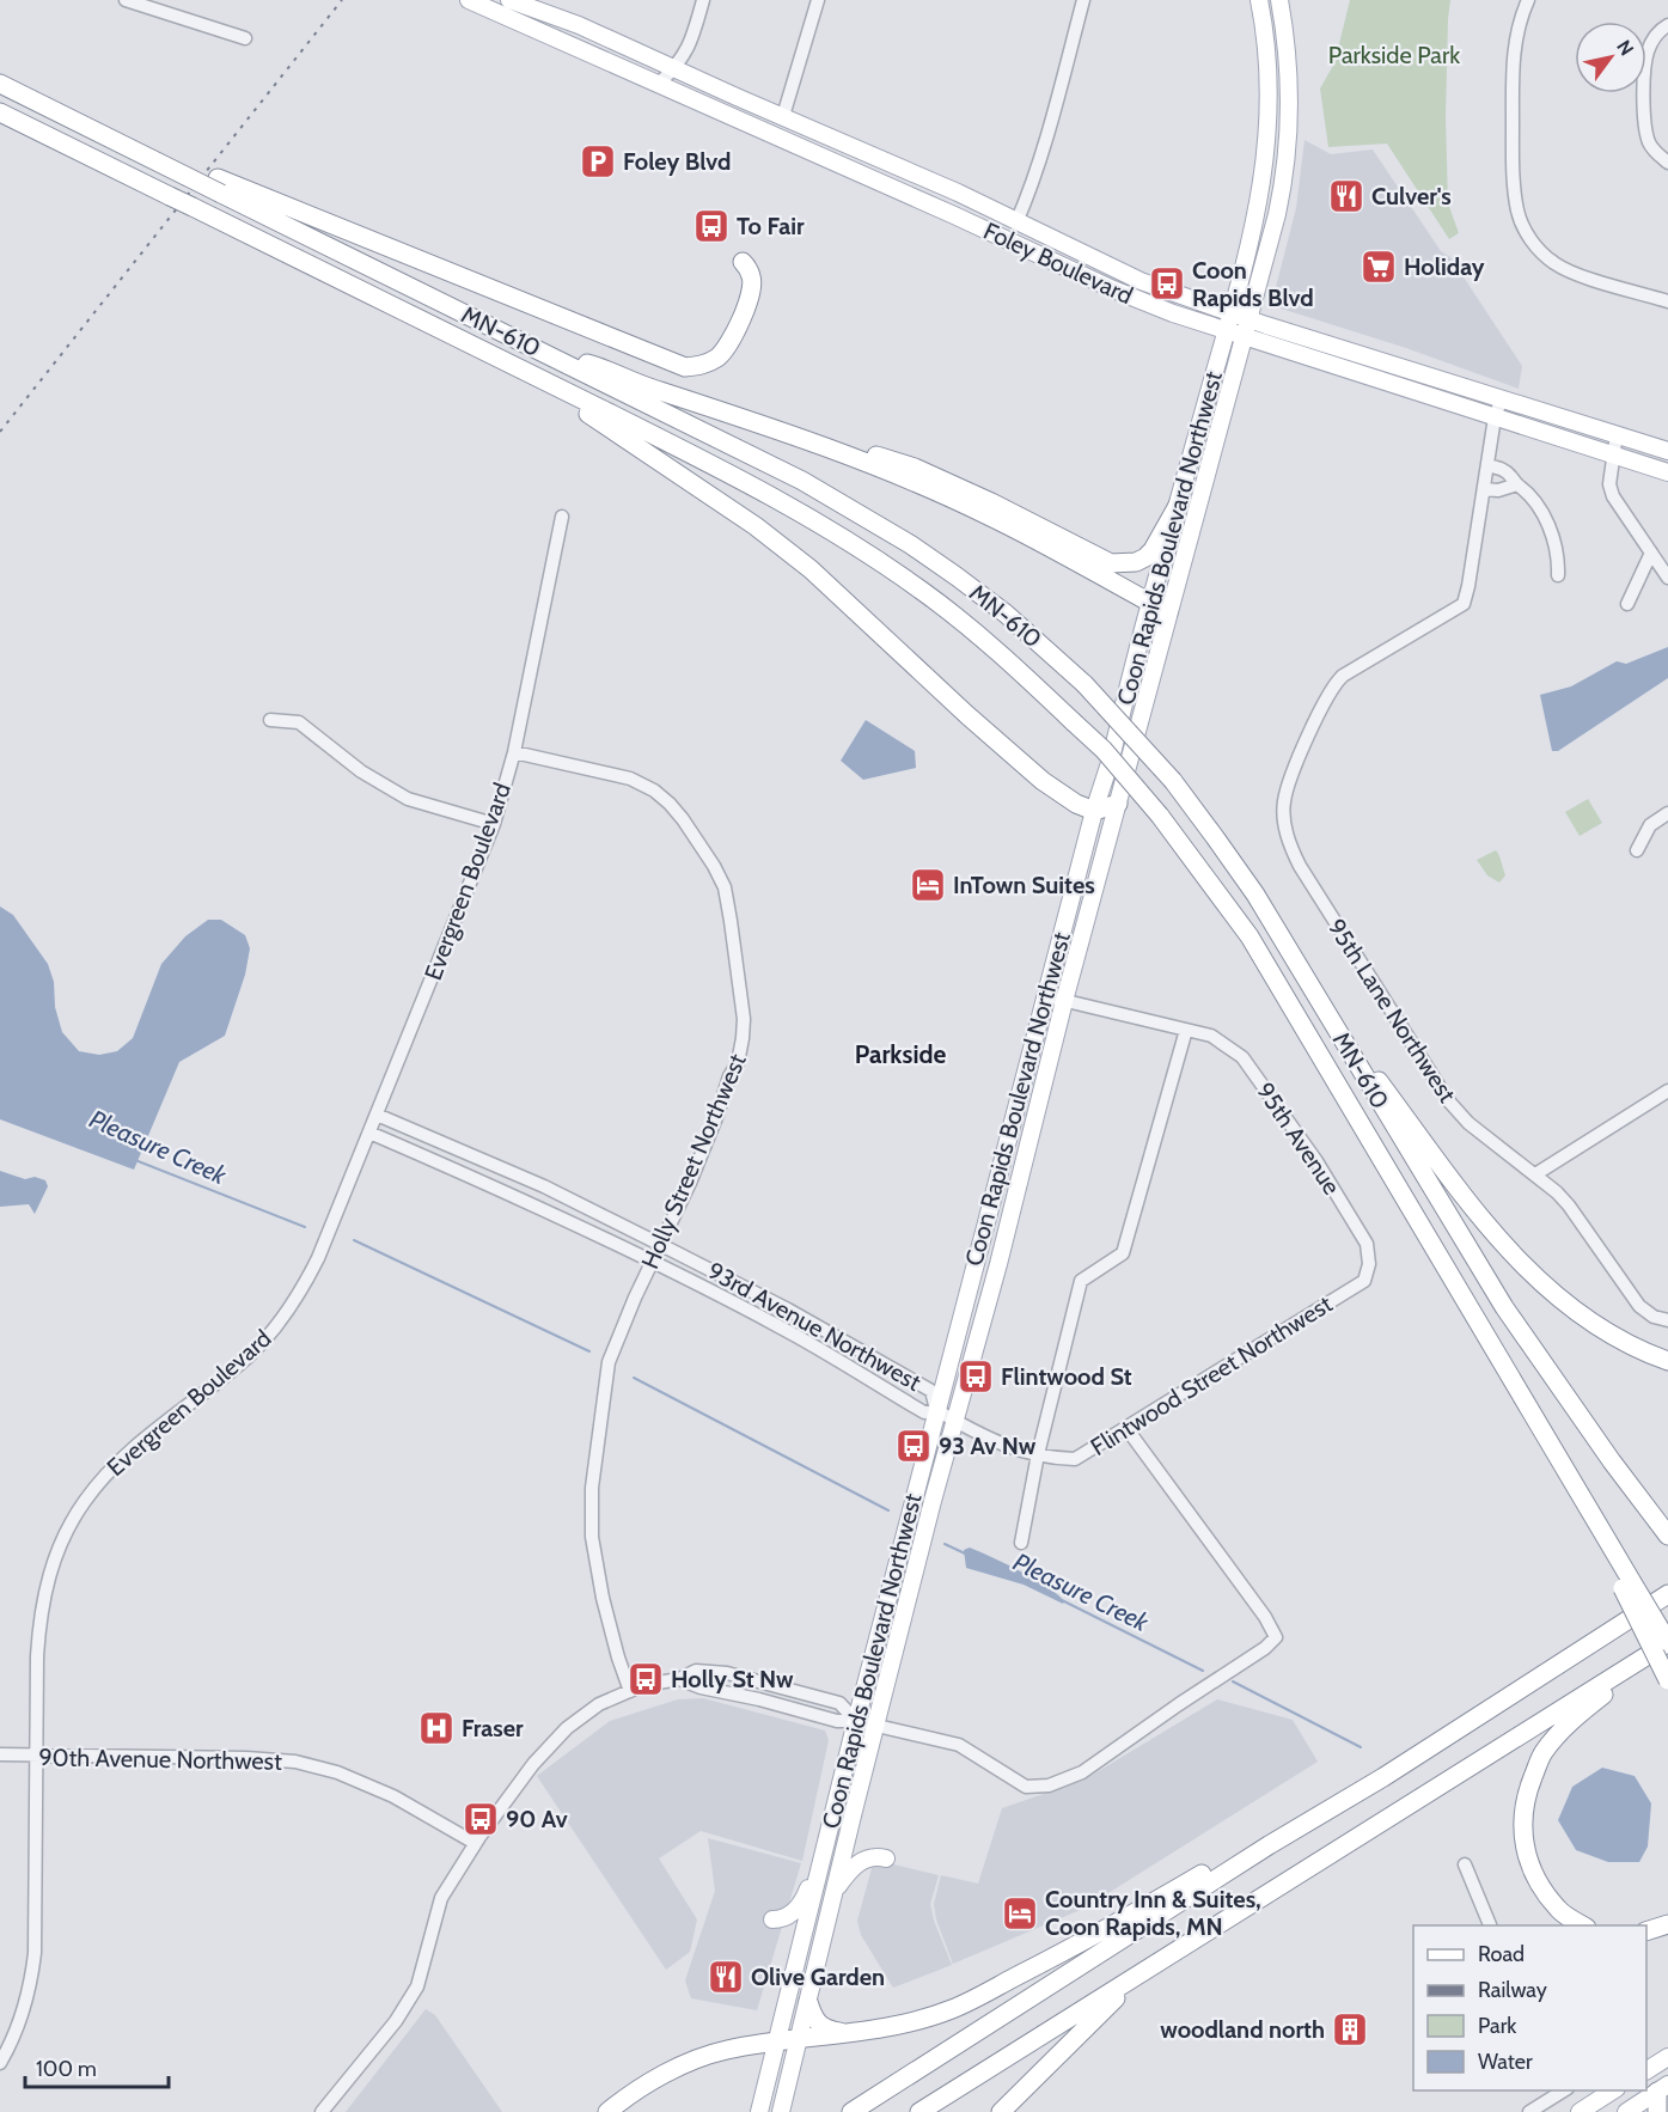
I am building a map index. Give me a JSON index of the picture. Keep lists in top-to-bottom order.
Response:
{
  "streets": {
    "highway": ["MN-610"],
    "main road": ["Foley Boulevard", "Coon Rapids Boulevard Northwest"],
    "street": [
      "Evergreen Boulevard",
      "95th Lane Northwest",
      "95th Avenue",
      "Holly Street Northwest",
      "93rd Avenue Northwest",
      "Flintwood Street Northwest",
      "90th Avenue Northwest"
    ]
  },
  "crossings": [
    ["Foley Boulevard", "Coon Rapids Boulevard Northwest"],
    ["Foley Boulevard", "95th Lane Northwest"],
    ["Coon Rapids Boulevard Northwest", "95th Avenue"],
    ["Coon Rapids Boulevard Northwest", "93rd Avenue Northwest"],
    ["Coon Rapids Boulevard Northwest", "Flintwood Street Northwest"],
    ["Evergreen Boulevard", "Holly Street Northwest"],
    ["Evergreen Boulevard", "93rd Avenue Northwest"],
    ["Evergreen Boulevard", "90th Avenue Northwest"],
    ["95th Avenue", "Flintwood Street Northwest"],
    ["Holly Street Northwest", "93rd Avenue Northwest"],
    ["93rd Avenue Northwest", "Flintwood Street Northwest"]
  ],
  "districts": ["Parkside"],
  "water": ["Pleasure Creek"],
  "parks": ["Parkside Park"],
  "places": {
    "parking": ["Foley Blvd"],
    "restaurant": ["Culver's", "Olive Garden"],
    "bus stop": [
      "To Fair",
      "Coon Rapids Blvd",
      "Flintwood St",
      "93 Av Nw",
      "Holly St Nw",
      "90 Av"
    ],
    "supermarket": ["Holiday"],
    "hotel": ["InTown Suites", "Country Inn & Suites, Coon Rapids, MN"],
    "hospital": ["Fraser"],
    "building": ["woodland north"]
  },
  "legend": [
    "Road",
    "Railway",
    "Park",
    "Water"
  ],
  "scale_bar": "100 m",
  "north": "top right"
}
